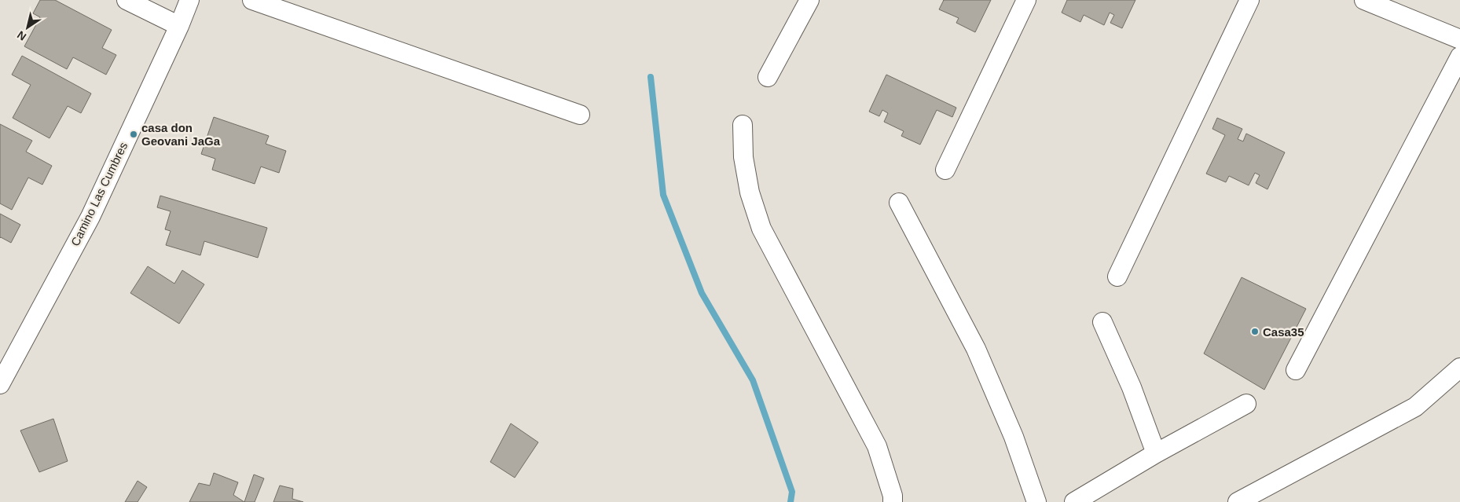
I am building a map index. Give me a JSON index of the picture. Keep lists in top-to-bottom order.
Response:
{
  "streets": {
    "street": ["Camino Las Cumbres"]
  },
  "places": ["casa don Geovani JaGa", "Casa35"],
  "north": "bottom left"
}
